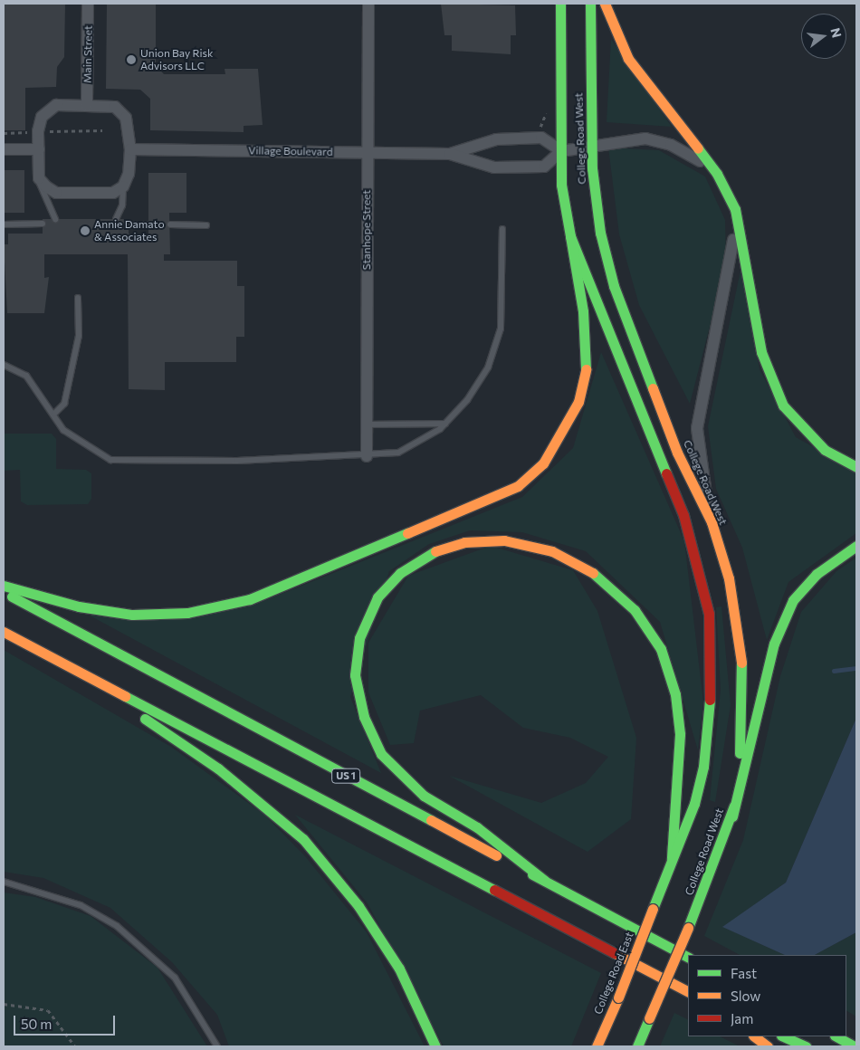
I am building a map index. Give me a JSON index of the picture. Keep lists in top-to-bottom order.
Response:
{
  "streets": {
    "main road": ["College Road West", "US 1", "College Road East"],
    "street": ["Main Street", "Village Boulevard", "Stanhope Street"]
  },
  "crossings": [
    ["Main Street", "Village Boulevard"],
    ["College Road West", "Village Boulevard"],
    ["College Road West", "College Road East"],
    ["Village Boulevard", "Stanhope Street"]
  ],
  "places": ["Union Bay Risk Advisors LLC", "Annie Damato & Associates"],
  "legend": ["Fast", "Slow", "Jam"],
  "scale_bar": "50 m",
  "north": "right"
}
